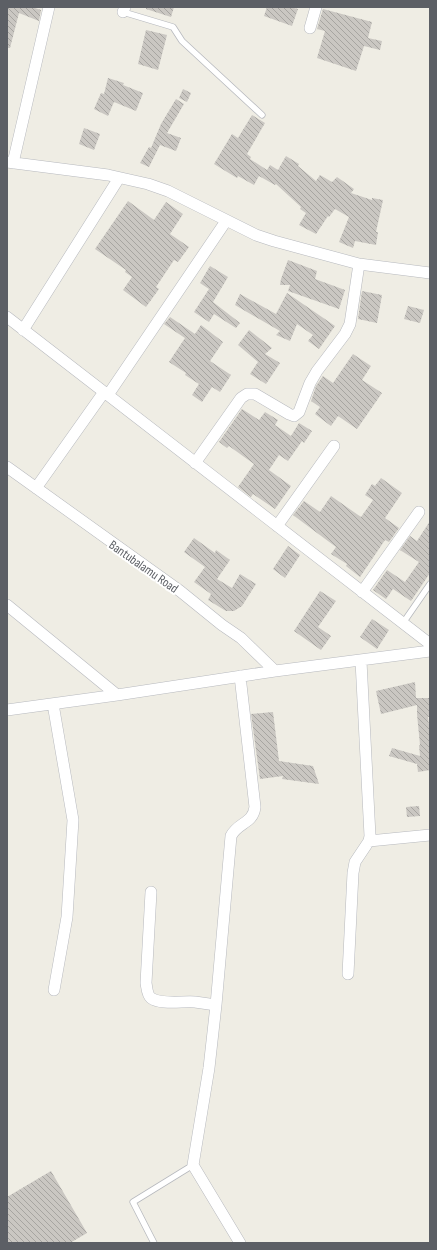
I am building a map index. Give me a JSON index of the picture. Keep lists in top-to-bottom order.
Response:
{
  "streets": {
    "street": ["Bantubalamu Road"]
  }
}
